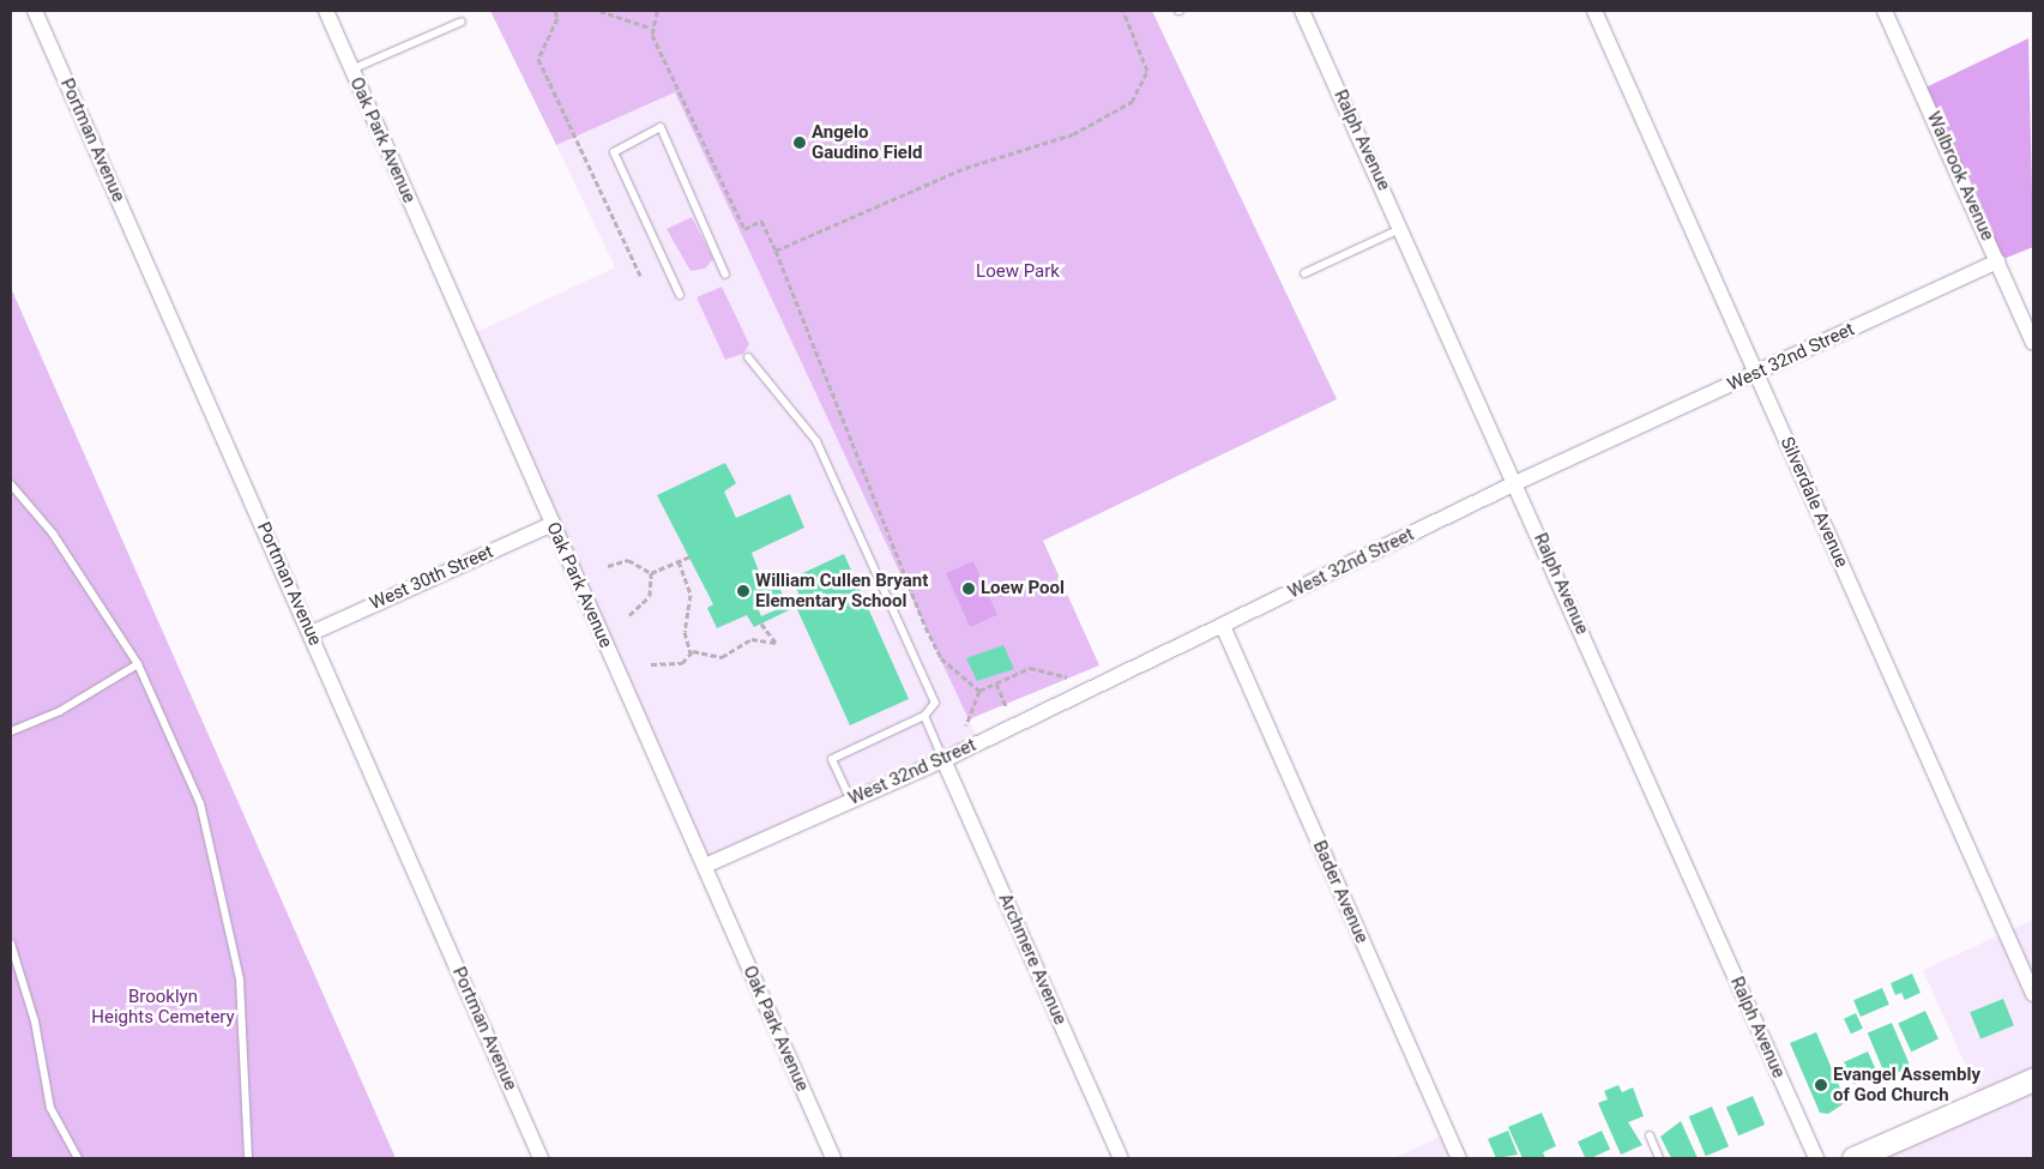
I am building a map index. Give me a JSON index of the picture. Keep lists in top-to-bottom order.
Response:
{
  "streets": {
    "street": [
      "Portman Avenue",
      "Oak Park Avenue",
      "Ralph Avenue",
      "Walbrook Avenue",
      "West 32nd Street",
      "Silverdale Avenue",
      "West 30th Street",
      "Bader Avenue",
      "Archmere Avenue"
    ]
  },
  "crossings": [
    ["Portman Avenue", "West 30th Street"],
    ["Oak Park Avenue", "West 32nd Street"],
    ["Oak Park Avenue", "West 30th Street"],
    ["Ralph Avenue", "West 32nd Street"],
    ["Walbrook Avenue", "West 32nd Street"],
    ["West 32nd Street", "Silverdale Avenue"],
    ["West 32nd Street", "Bader Avenue"],
    ["West 32nd Street", "Archmere Avenue"]
  ],
  "parks": ["Loew Park", "Brooklyn Heights Cemetery"],
  "places": [
    "Angelo Gaudino Field",
    "Loew Pool",
    "William Cullen Bryant Elementary School",
    "Evangel Assembly of God Church"
  ]
}
